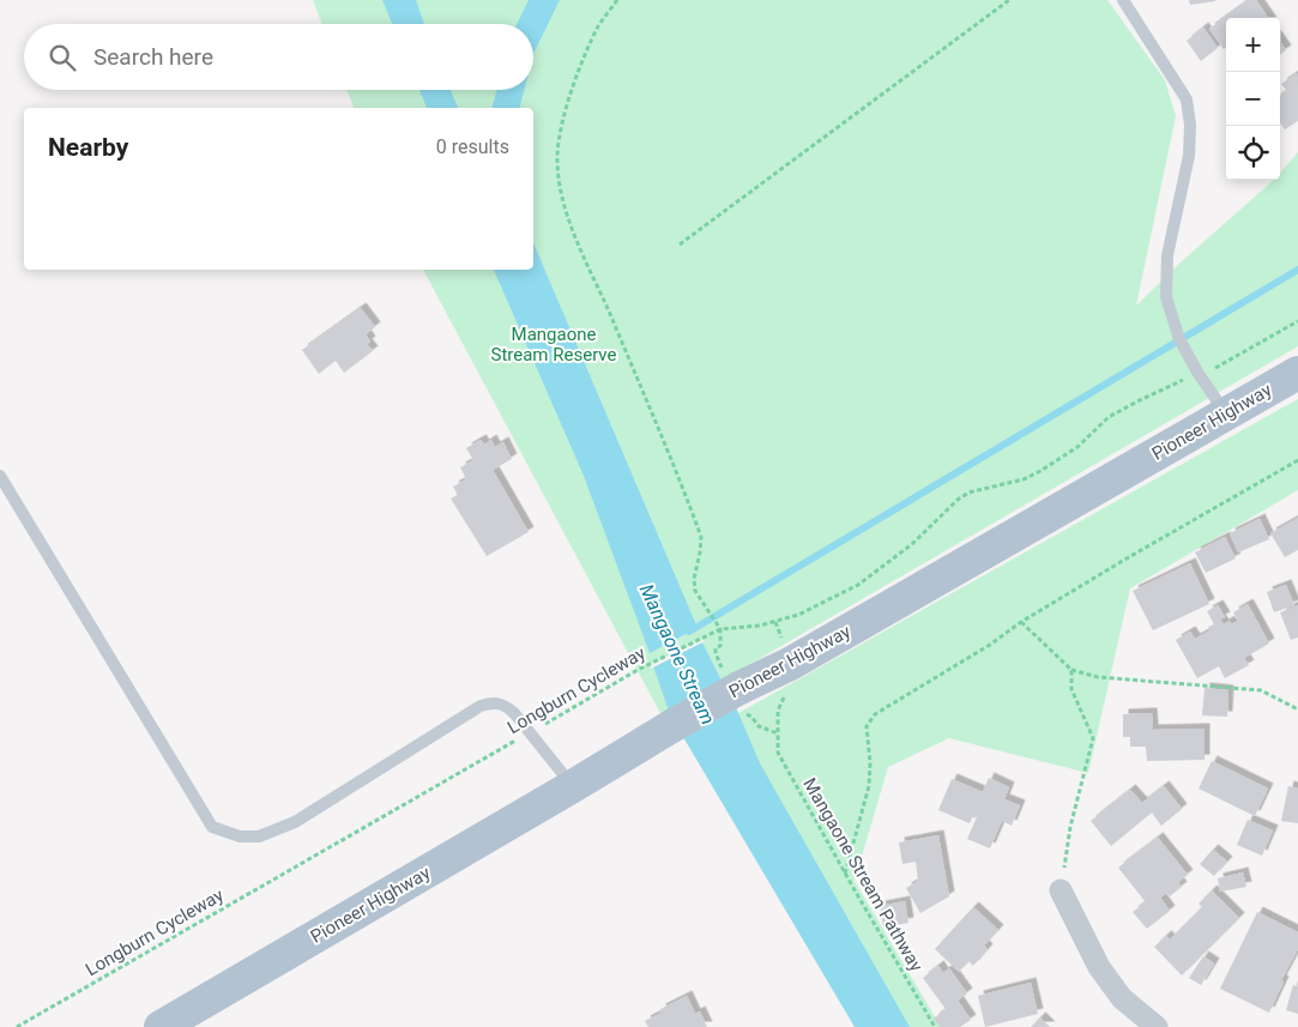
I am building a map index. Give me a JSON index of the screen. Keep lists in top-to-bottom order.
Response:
{
  "streets": {
    "main road": ["Pioneer Highway"],
    "path": ["Longburn Cycleway", "Mangaone Stream Pathway"]
  },
  "water": ["Mangaone Stream"],
  "parks": ["Mangaone Stream Reserve"],
  "page": {
    "map_buttons": ["+", "−"],
    "search": "Search here",
    "heading": ["Nearby", "0 results"]
  }
}
